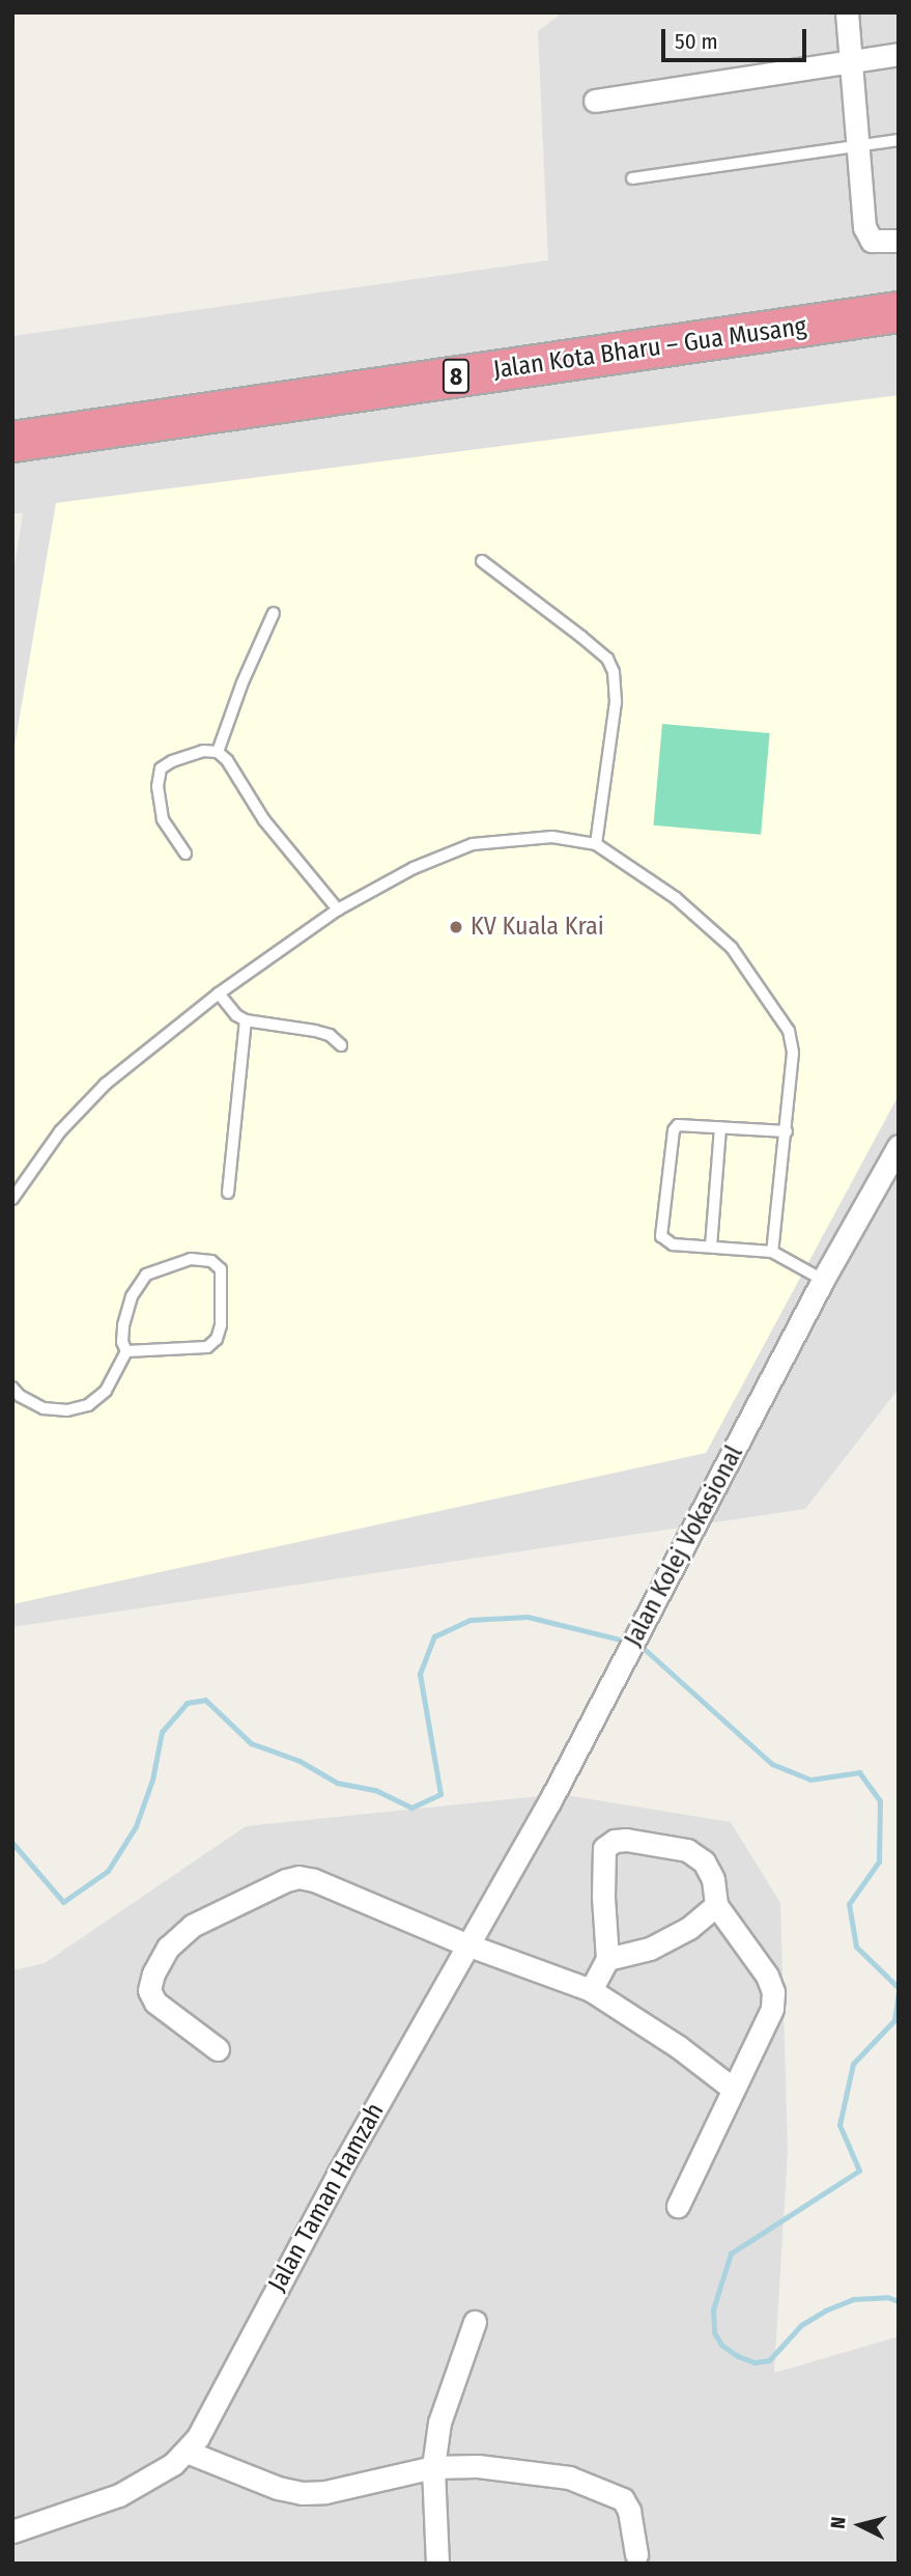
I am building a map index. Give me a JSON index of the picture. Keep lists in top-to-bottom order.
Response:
{
  "streets": {
    "highway": ["Jalan Kota Bharu – Gua Musang", "8"],
    "street": ["Jalan Kolej Vokasional", "Jalan Taman Hamzah"]
  },
  "crossings": [
    ["Jalan Kolej Vokasional", "Jalan Taman Hamzah"]
  ],
  "places": ["KV Kuala Krai"],
  "scale_bar": "50 m",
  "north": "left"
}
